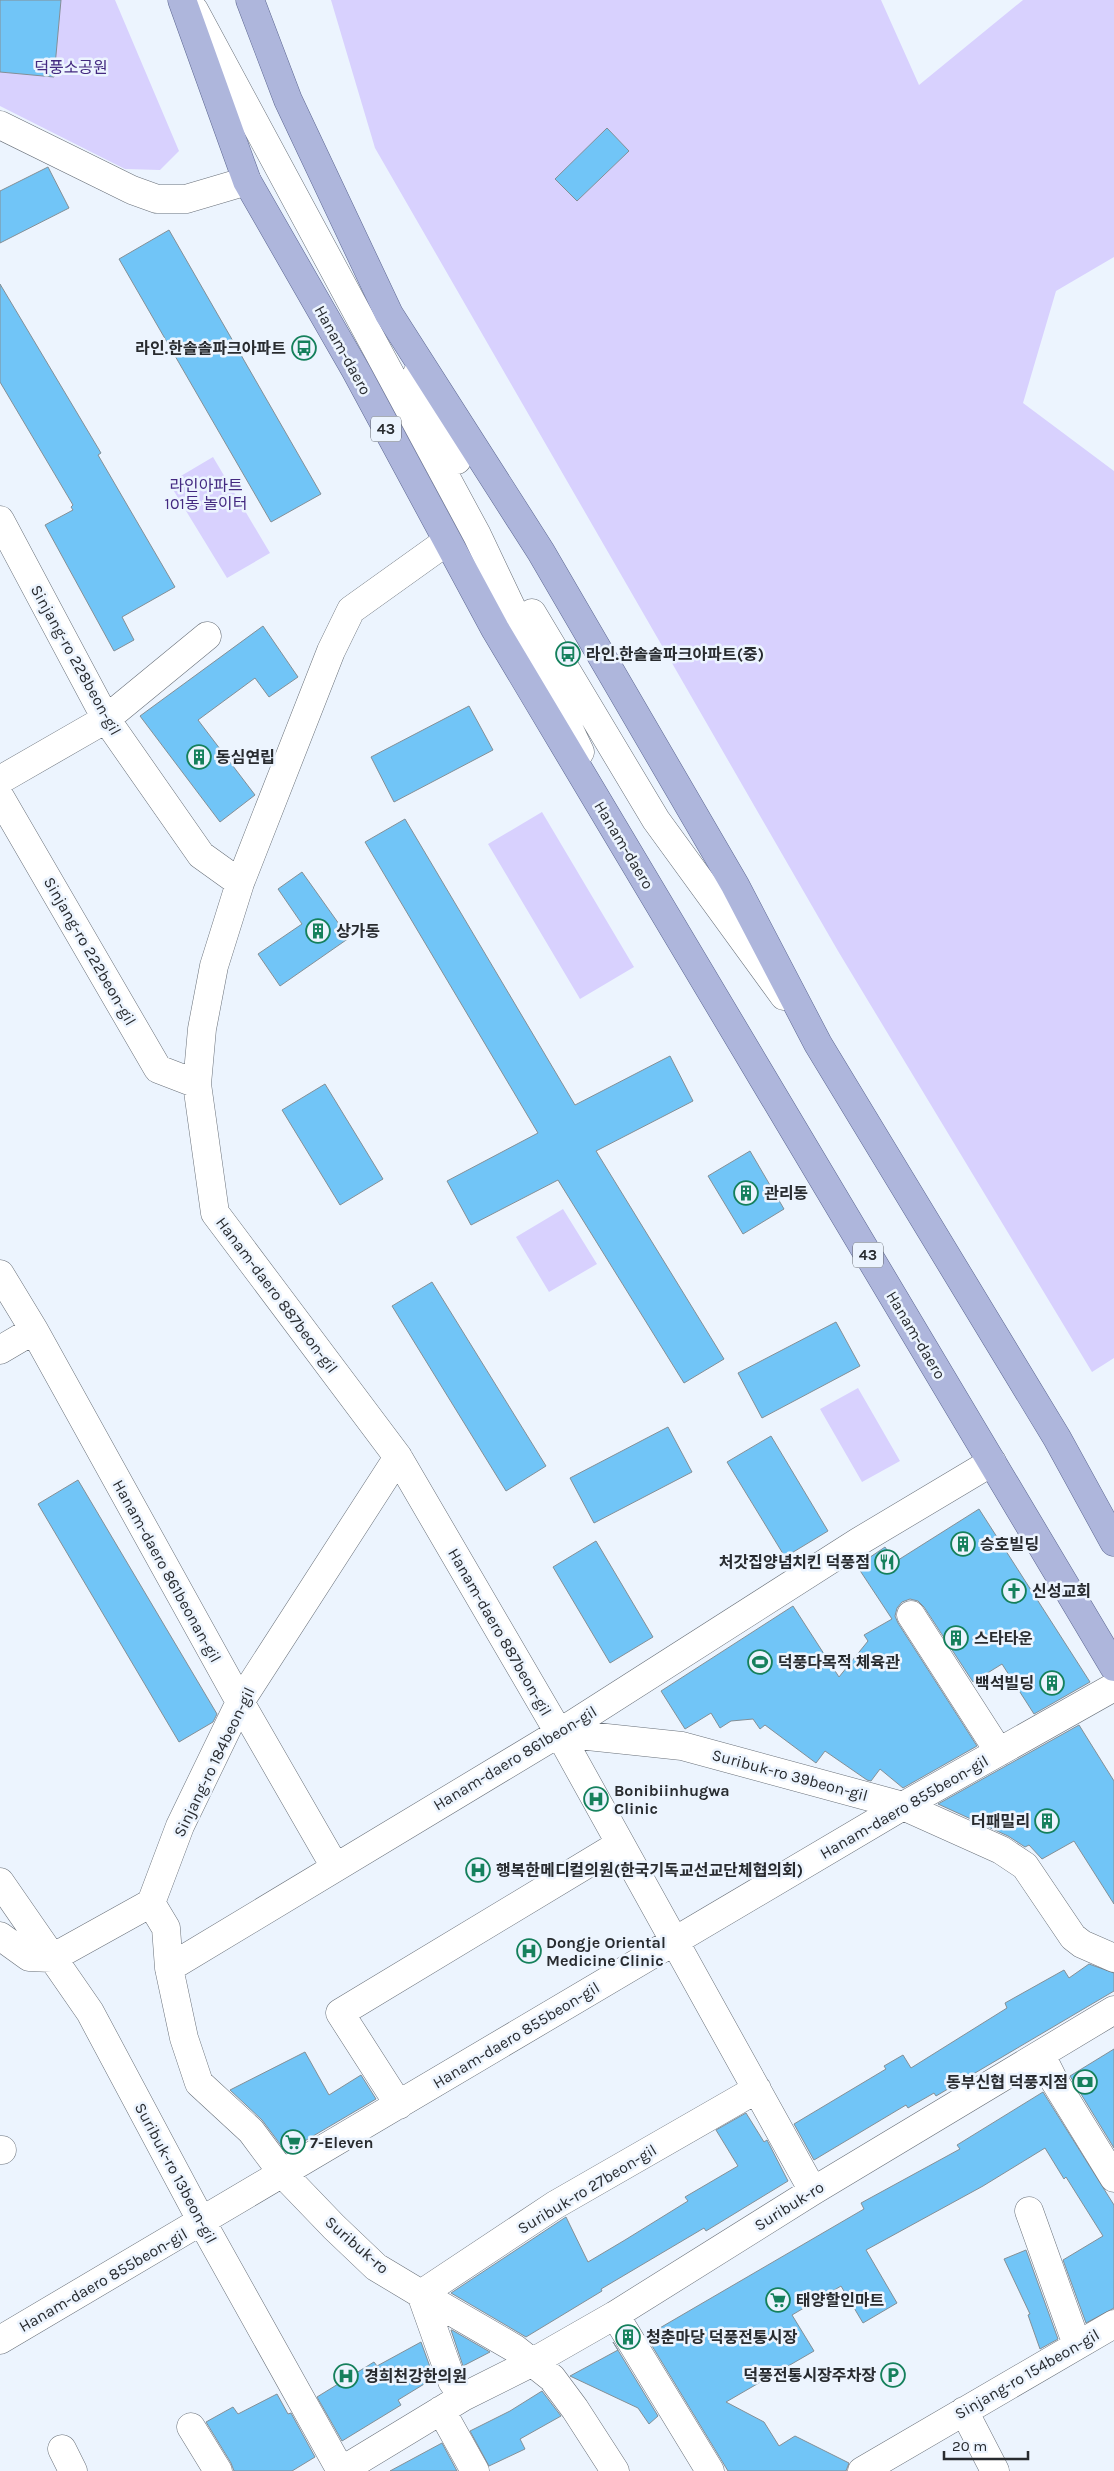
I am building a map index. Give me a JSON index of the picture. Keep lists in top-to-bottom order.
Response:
{
  "streets": {
    "main road": ["Hanam-daero", "43"],
    "street": [
      "Sinjang-ro 228beon-gil",
      "Sinjang-ro 222beon-gil",
      "Hanam-daero 887beon-gil",
      "Hanam-daero 861beonan-gil",
      "Hanam-daero 861beon-gil",
      "Sinjang-ro 184beon-gil",
      "Suribuk-ro 39beon-gil",
      "Hanam-daero 855beon-gil",
      "Suribuk-ro 13beon-gil",
      "Suribuk-ro 27beon-gil",
      "Suribuk-ro",
      "Sinjang-ro 154beon-gil"
    ]
  },
  "crossings": [
    ["Hanam-daero", "Hanam-daero 887beon-gil"],
    ["Hanam-daero", "Hanam-daero 861beon-gil"],
    ["Sinjang-ro 228beon-gil", "Hanam-daero 887beon-gil"],
    ["Sinjang-ro 222beon-gil", "Hanam-daero 887beon-gil"],
    ["Hanam-daero 887beon-gil", "Hanam-daero 861beon-gil"],
    ["Hanam-daero 887beon-gil", "Sinjang-ro 184beon-gil"],
    ["Hanam-daero 887beon-gil", "Suribuk-ro 39beon-gil"],
    ["Hanam-daero 861beonan-gil", "Hanam-daero 861beon-gil"],
    ["Hanam-daero 861beonan-gil", "Sinjang-ro 184beon-gil"],
    ["Hanam-daero 861beon-gil", "Suribuk-ro 39beon-gil"],
    ["Suribuk-ro 39beon-gil", "Hanam-daero 855beon-gil"],
    ["Hanam-daero 855beon-gil", "Suribuk-ro 13beon-gil"],
    ["Hanam-daero 855beon-gil", "Suribuk-ro"],
    ["Suribuk-ro 13beon-gil", "Suribuk-ro"],
    ["Suribuk-ro 27beon-gil", "Suribuk-ro"]
  ],
  "parks": ["덕풍소공원", "라인아파트 101동 놀이터"],
  "places": {
    "bus stop": ["라인.한솔솔파크아파트", "라인.한솔솔파크아파트(중)"],
    "building": [
      "동심연립",
      "상가동",
      "관리동",
      "승호빌딩",
      "스타타운",
      "백석빌딩",
      "더패밀리",
      "청춘마당 덕풍전통시장"
    ],
    "restaurant": ["처갓집양념치킨 덕풍점"],
    "church": ["신성교회"],
    "sports": ["덕풍다목적 체육관"],
    "hospital": [
      "Bonibiinhugwa Clinic",
      "행복한메디컬의원(한국기독교선교단체협의회)",
      "Dongje Oriental Medicine Clinic",
      "경희천강한의원"
    ],
    "bank": ["동부신협 덕풍지점"],
    "supermarket": ["7-Eleven", "태양할인마트"],
    "parking": ["덕풍전통시장주차장"]
  },
  "scale_bar": "20 m"
}
